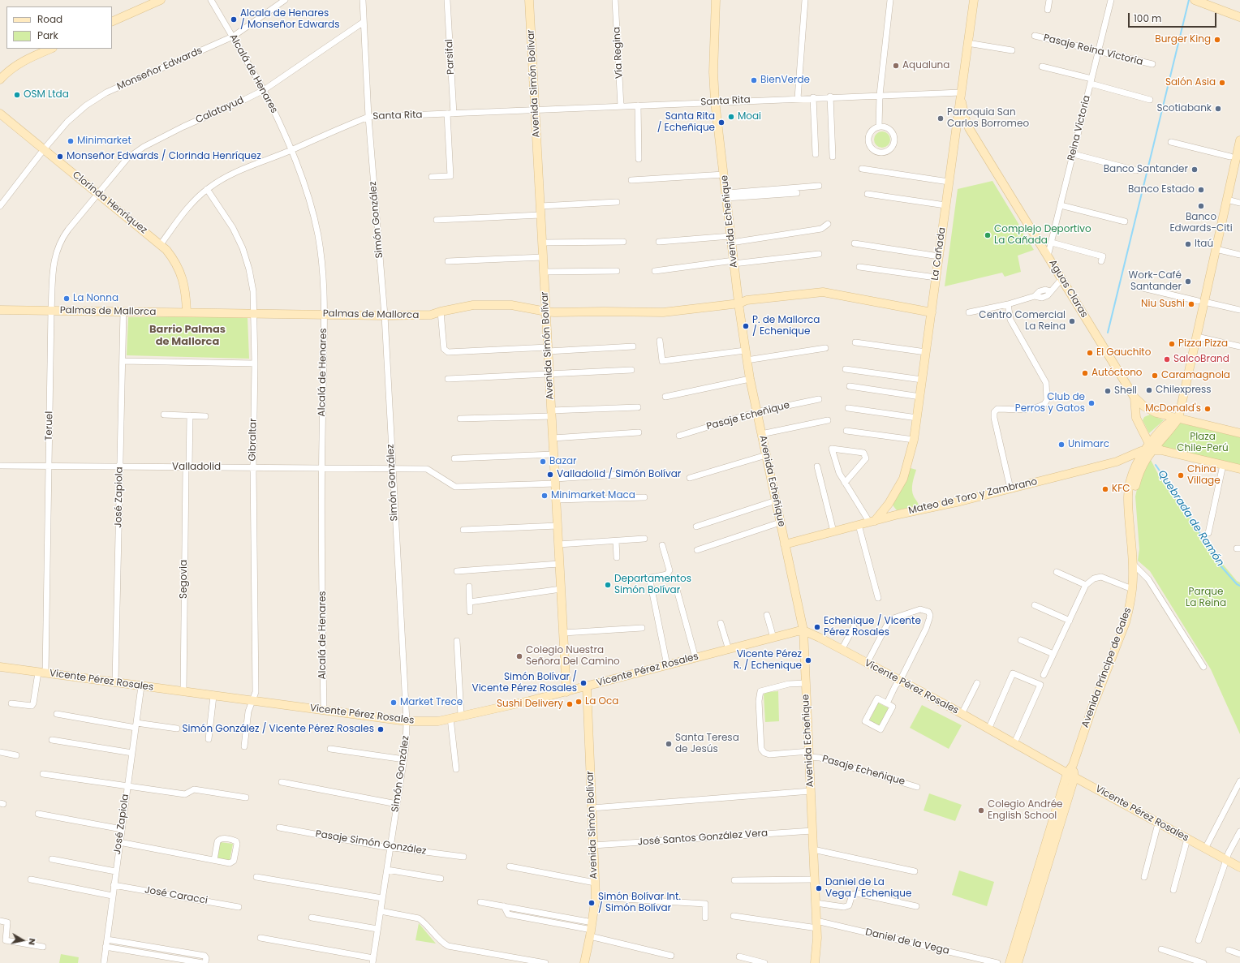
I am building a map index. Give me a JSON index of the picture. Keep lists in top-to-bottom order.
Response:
{
  "streets": {
    "street": [
      "Pasaje Reina Victoria",
      "Vía Regina",
      "Parsifal",
      "Monseñor Edwards",
      "Alcalá de Henares",
      "Avenida Simón Bolívar",
      "Santa Rita",
      "Calatayud",
      "Reina Victoria",
      "Clorinda Henríquez",
      "Simón González",
      "Avenida Echeñique",
      "La Cañada",
      "Aguas Claras",
      "Palmas de Mallorca",
      "Pasaje Echeñique",
      "Teruel",
      "Gibraltar",
      "Valladolid",
      "Mateo de Toro y Zambrano",
      "José Zapiola",
      "Segovia",
      "Avenida Príncipe de Gales",
      "Vicente Pérez Rosales",
      "José Santos González Vera",
      "Pasaje Simón González",
      "José Caracci",
      "Daniel de la Vega"
    ]
  },
  "crossings": [
    ["Pasaje Reina Victoria", "Reina Victoria"],
    ["Vía Regina", "Santa Rita"],
    ["Parsifal", "Santa Rita"],
    ["Monseñor Edwards", "Alcalá de Henares"],
    ["Monseñor Edwards", "Clorinda Henríquez"],
    ["Alcalá de Henares", "Santa Rita"],
    ["Alcalá de Henares", "Calatayud"],
    ["Alcalá de Henares", "Palmas de Mallorca"],
    ["Alcalá de Henares", "Valladolid"],
    ["Alcalá de Henares", "Vicente Pérez Rosales"],
    ["Avenida Simón Bolívar", "Santa Rita"],
    ["Avenida Simón Bolívar", "Palmas de Mallorca"],
    ["Avenida Simón Bolívar", "Valladolid"],
    ["Avenida Simón Bolívar", "Vicente Pérez Rosales"],
    ["Avenida Simón Bolívar", "José Santos González Vera"],
    ["Santa Rita", "Clorinda Henríquez"],
    ["Santa Rita", "Simón González"],
    ["Santa Rita", "Avenida Echeñique"],
    ["Santa Rita", "La Cañada"],
    ["Santa Rita", "Aguas Claras"],
    ["Santa Rita", "Gibraltar"],
    ["Calatayud", "Clorinda Henríquez"],
    ["Calatayud", "Simón González"],
    ["Calatayud", "Teruel"],
    ["Reina Victoria", "Aguas Claras"],
    ["Clorinda Henríquez", "Palmas de Mallorca"],
    ["Clorinda Henríquez", "Teruel"],
    ["Simón González", "Palmas de Mallorca"],
    ["Simón González", "Valladolid"],
    ["Simón González", "Vicente Pérez Rosales"],
    ["Simón González", "Pasaje Simón González"],
    ["Avenida Echeñique", "Palmas de Mallorca"],
    ["Avenida Echeñique", "Pasaje Echeñique"],
    ["Avenida Echeñique", "Mateo de Toro y Zambrano"],
    ["Avenida Echeñique", "Vicente Pérez Rosales"],
    ["Avenida Echeñique", "José Santos González Vera"],
    ["Avenida Echeñique", "Daniel de la Vega"],
    ["La Cañada", "Aguas Claras"],
    ["La Cañada", "Palmas de Mallorca"],
    ["La Cañada", "Mateo de Toro y Zambrano"],
    ["Aguas Claras", "Mateo de Toro y Zambrano"],
    ["Aguas Claras", "Avenida Príncipe de Gales"],
    ["Palmas de Mallorca", "Teruel"],
    ["Palmas de Mallorca", "Gibraltar"],
    ["Palmas de Mallorca", "José Zapiola"],
    ["Teruel", "Valladolid"],
    ["Teruel", "Vicente Pérez Rosales"],
    ["Gibraltar", "Valladolid"],
    ["Gibraltar", "Vicente Pérez Rosales"],
    ["Valladolid", "José Zapiola"],
    ["Valladolid", "Segovia"],
    ["Mateo de Toro y Zambrano", "Avenida Príncipe de Gales"],
    ["José Zapiola", "Vicente Pérez Rosales"],
    ["José Zapiola", "José Caracci"],
    ["Segovia", "Vicente Pérez Rosales"],
    ["Avenida Príncipe de Gales", "Vicente Pérez Rosales"]
  ],
  "districts": ["Barrio Palmas de Mallorca"],
  "water": ["Quebrada de Ramón"],
  "parks": ["Plaza Chile-Perú", "Parque La Reina"],
  "places": [
    "Alcala de Henares / Monseñor Edwards",
    "Burger King",
    "Aqualuna",
    "BienVerde",
    "Salón Asia",
    "OSM Ltda",
    "Scotiabank",
    "Moai",
    "Parroquia San Carlos Borromeo",
    "Santa Rita / Echeñique",
    "Minimarket",
    "Monseñor Edwards / Clorinda Henríquez",
    "Banco Santander",
    "Banco Estado",
    "Banco Edwards-Citi",
    "Complejo Deportivo La Cañada",
    "Itaú",
    "Work-Café Santander",
    "La Nonna",
    "Niu Sushi",
    "Centro Comercial La Reina",
    "P. de Mallorca / Echenique",
    "Pizza Pizza",
    "El Gauchito",
    "SalcoBrand",
    "Autóctono",
    "Caramagnola",
    "Chilexpress",
    "Shell",
    "Club de Perros y Gatos",
    "McDonald's",
    "Unimarc",
    "Bazar",
    "Valladolid / Simón Bolívar",
    "China Village",
    "KFC",
    "Minimarket Maca",
    "Departamentos Simón Bolívar",
    "Echenique / Vicente Pérez Rosales",
    "Colegio Nuestra Señora Del Camino",
    "Vicente Pérez R. / Echenique",
    "Simón Bolívar / Vicente Pérez Rosales",
    "La Oca",
    "Market Trece",
    "Sushi Delivery",
    "Simón González / Vicente Pérez Rosales",
    "Santa Teresa de Jesús",
    "Colegio Andrée English School",
    "Daniel de La Vega / Echenique",
    "Simón Bolívar Int. / Simón Bolívar"
  ],
  "legend": ["Road", "Park"],
  "scale_bar": "100 m",
  "north": "right"
}
